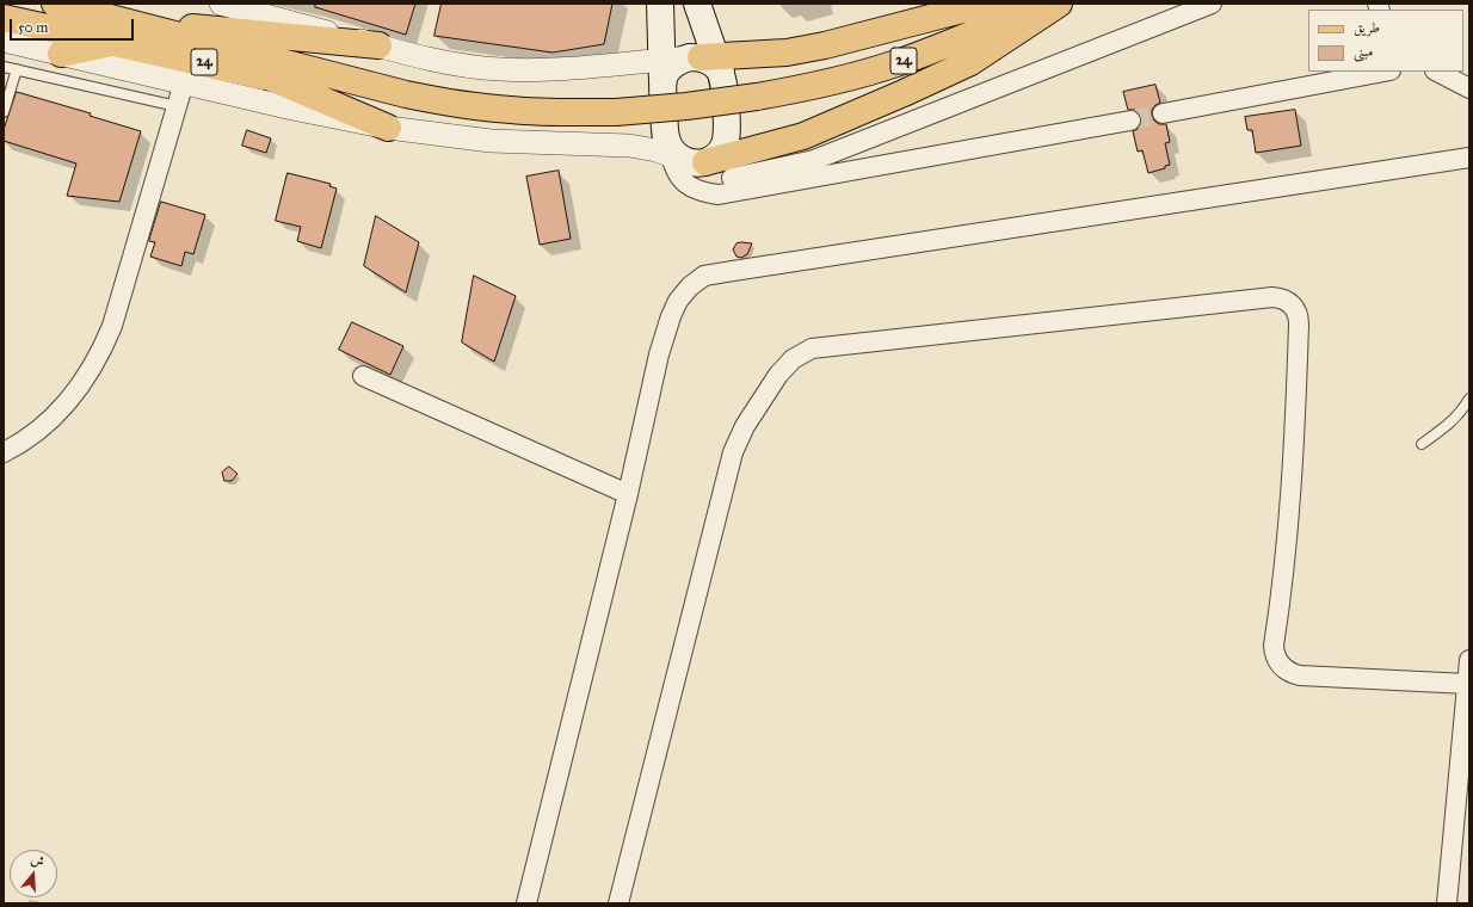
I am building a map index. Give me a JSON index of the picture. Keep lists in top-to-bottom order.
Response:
{
  "streets": {
    "main road": ["24"]
  },
  "legend": ["طريق", "مبنى"],
  "scale_bar": "50 m",
  "north": "top"
}
